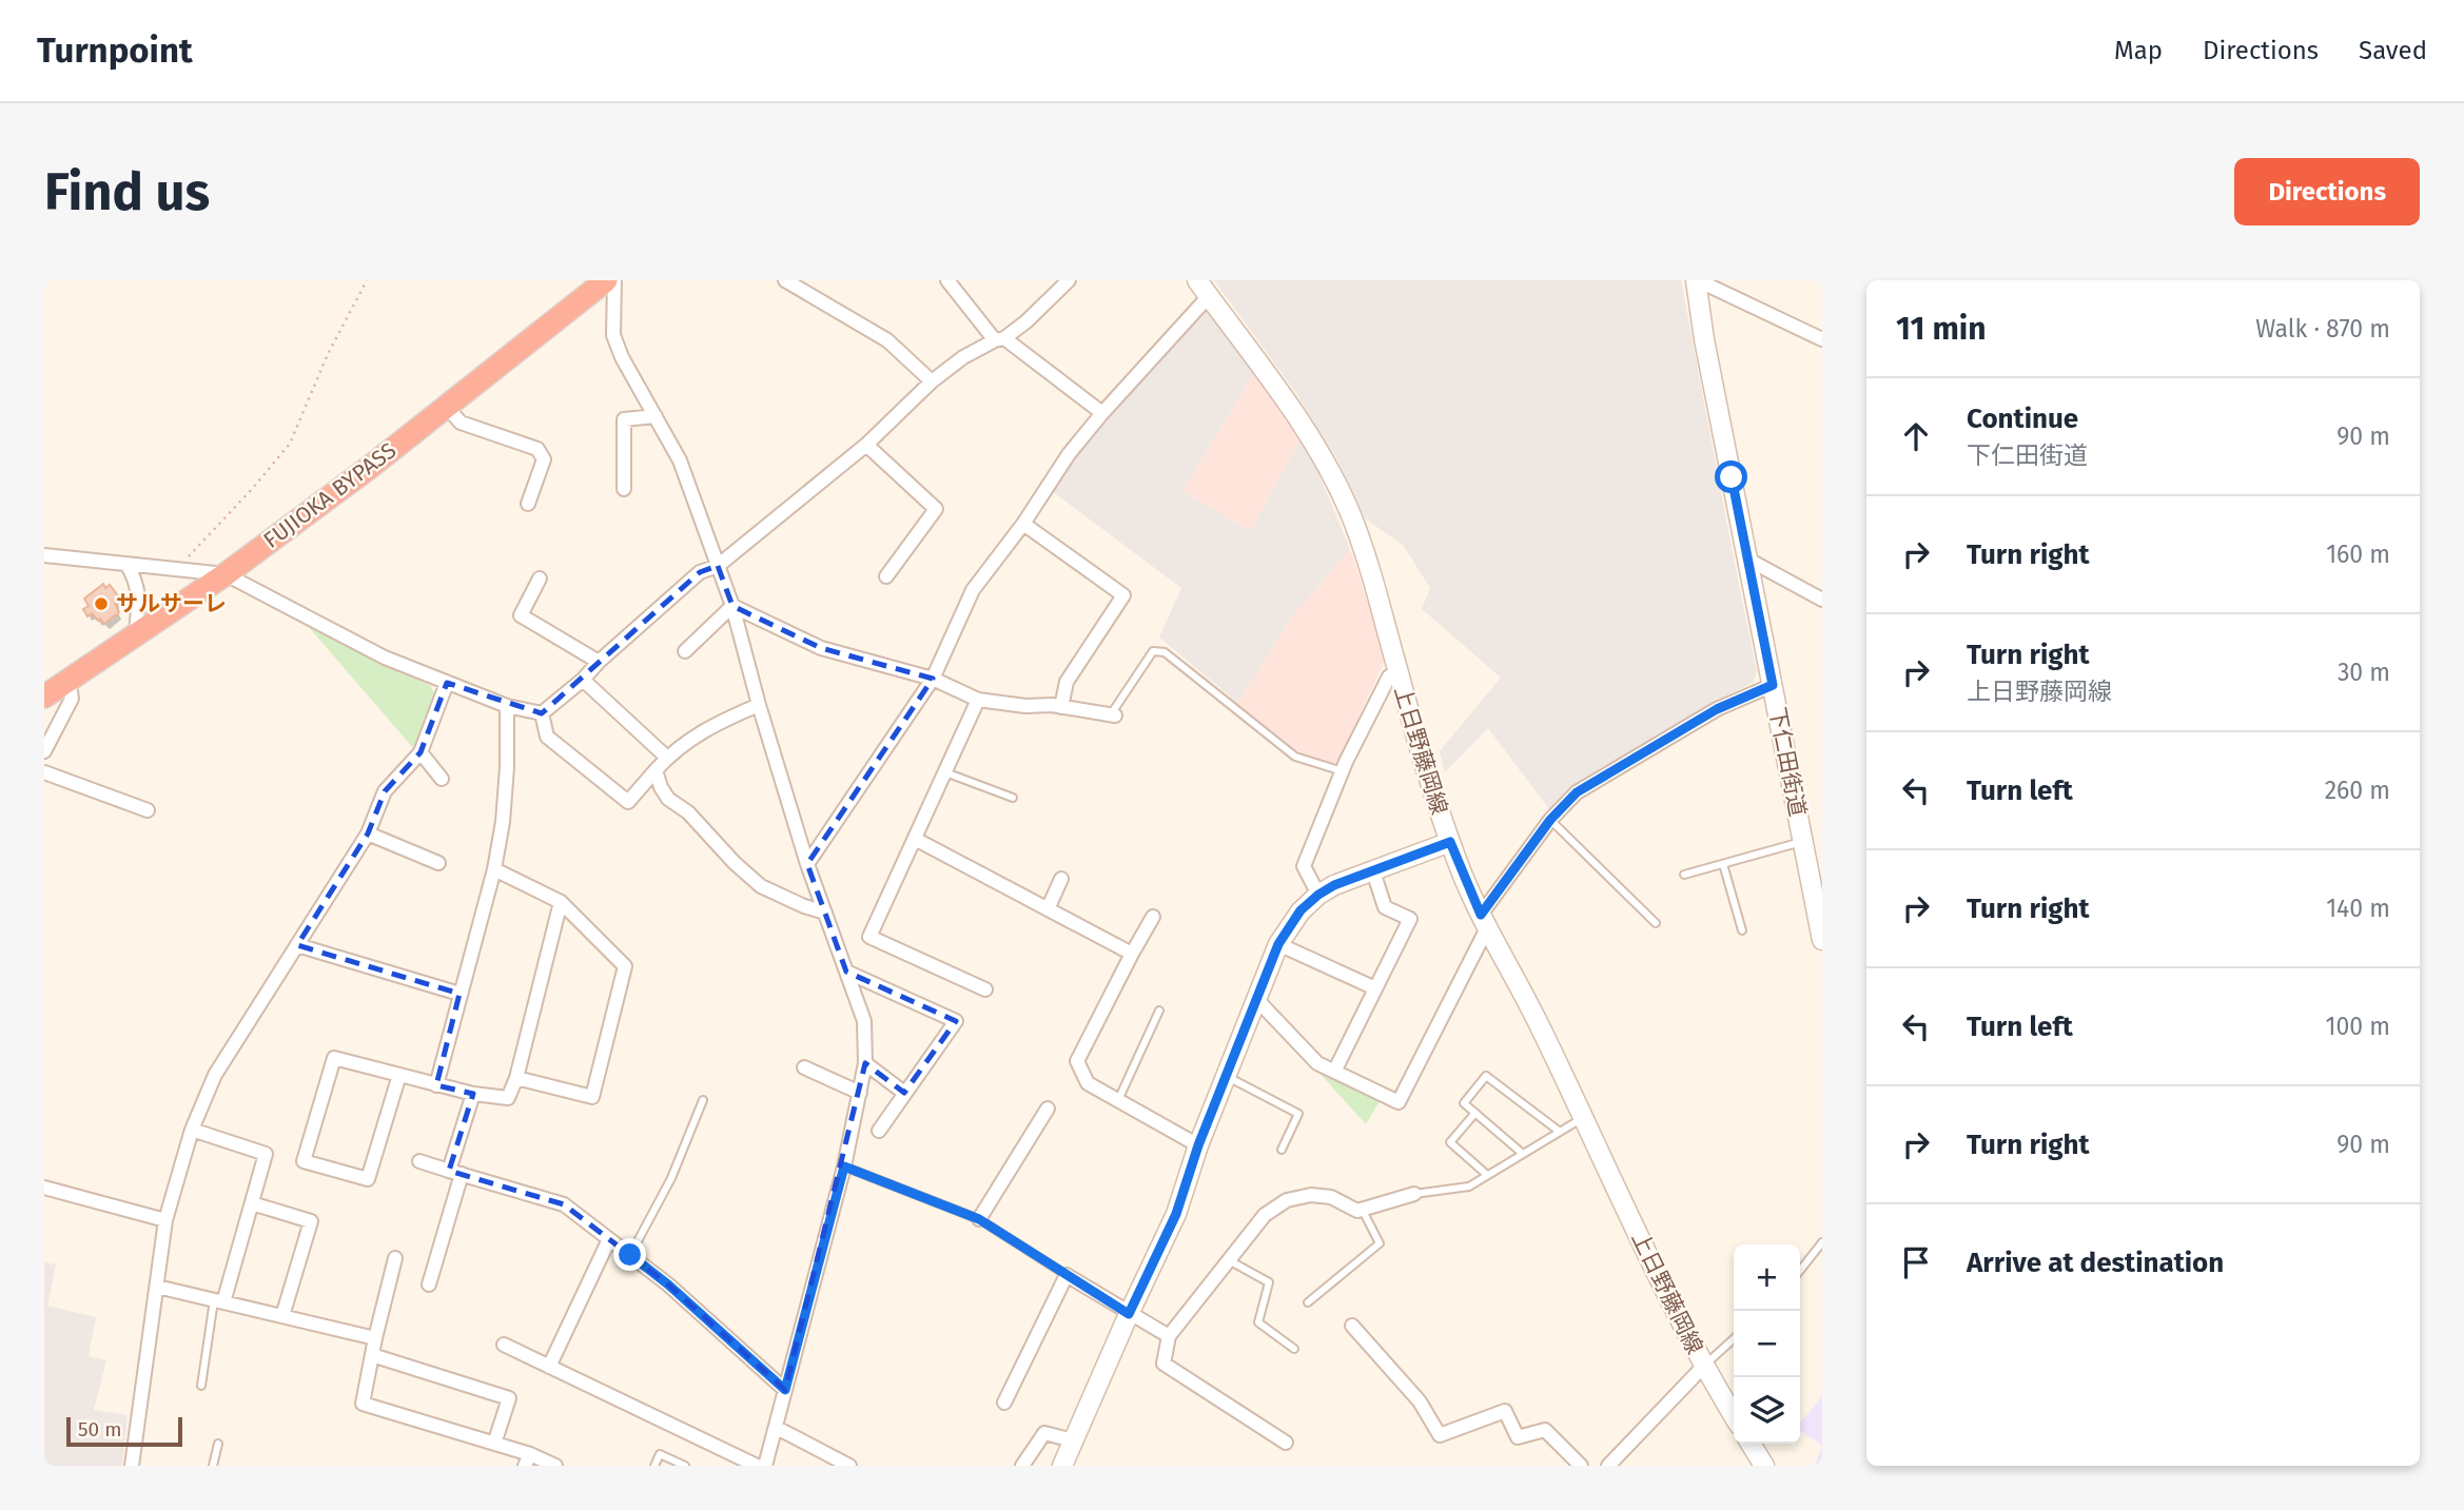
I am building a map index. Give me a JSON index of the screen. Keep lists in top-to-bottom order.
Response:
{
  "streets": {
    "highway": ["FUJIOKA BYPASS"],
    "street": ["上日野藤岡線", "下仁田街道"]
  },
  "places": ["サルサーレ"],
  "scale_bar": "50 m",
  "page": {
    "header": "Turnpoint",
    "nav": ["Map", "Directions", "Saved"],
    "buttons": "Directions",
    "title": "Find us",
    "heading": ["11 min", "Walk · 870 m"],
    "list": [
      ["Continue", "下仁田街道", "90 m"],
      ["Turn right", "160 m"],
      ["Turn right", "上日野藤岡線", "30 m"],
      ["Turn left", "260 m"],
      ["Turn right", "140 m"],
      ["Turn left", "100 m"],
      ["Turn right", "90 m"],
      "Arrive at destination"
    ],
    "map_buttons": ["+", "−"],
    "scale": "50 m"
  }
}
